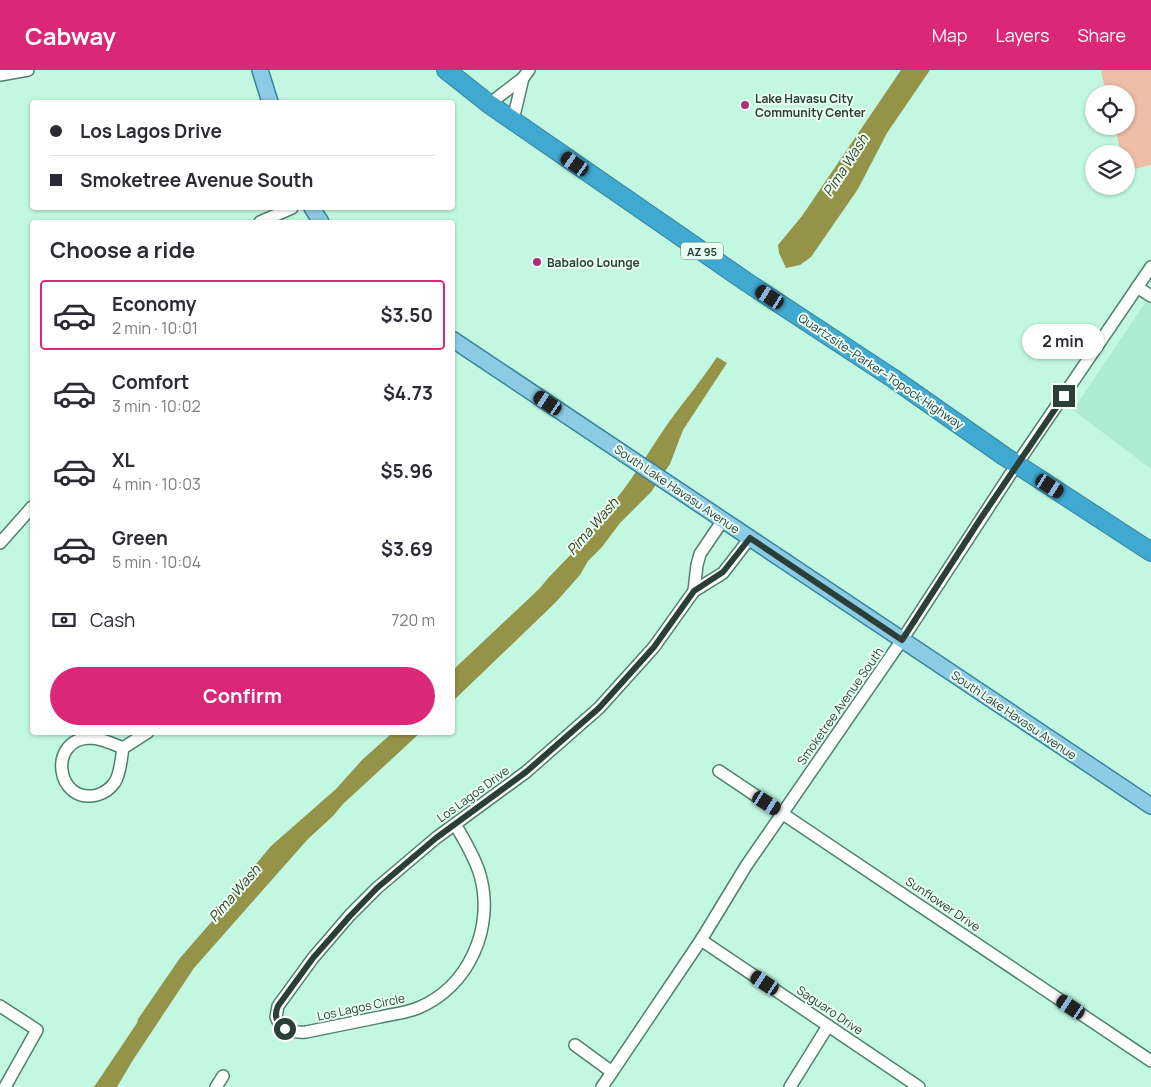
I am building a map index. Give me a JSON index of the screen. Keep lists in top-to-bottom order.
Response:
{
  "streets": {
    "highway": ["AZ 95", "Quartzsite–Parker–Topock Highway"],
    "main road": ["South Lake Havasu Avenue"],
    "street": [
      "Smoketree Avenue South",
      "Los Lagos Drive",
      "Sunflower Drive",
      "Los Lagos Circle",
      "Saguaro Drive"
    ]
  },
  "crossings": [
    ["AZ 95", "Quartzsite–Parker–Topock Highway"],
    ["Quartzsite–Parker–Topock Highway", "Smoketree Avenue South"],
    ["South Lake Havasu Avenue", "Smoketree Avenue South"],
    ["South Lake Havasu Avenue", "Los Lagos Drive"],
    ["Smoketree Avenue South", "Sunflower Drive"],
    ["Smoketree Avenue South", "Saguaro Drive"],
    ["Los Lagos Drive", "Los Lagos Circle"]
  ],
  "water": ["Pima Wash"],
  "places": ["Lake Havasu City Community Center", "Babaloo Lounge"],
  "page": {
    "header": "Cabway",
    "nav": ["Map", "Layers", "Share"],
    "banner": ["Los Lagos Drive", "Smoketree Avenue South"],
    "heading": "Choose a ride",
    "list": [
      {
        "name": "Economy",
        "note": "2 min · 10:01",
        "value": "$3.50"
      },
      {
        "name": "Comfort",
        "note": "3 min · 10:02",
        "value": "$4.73"
      },
      {
        "name": "XL",
        "note": "4 min · 10:03",
        "value": "$5.96"
      },
      {
        "name": "Green",
        "note": "5 min · 10:04",
        "value": "$3.69"
      }
    ],
    "bubble": "2 min",
    "pay": ["Cash", "720 m"],
    "buttons": "Confirm"
  }
}
